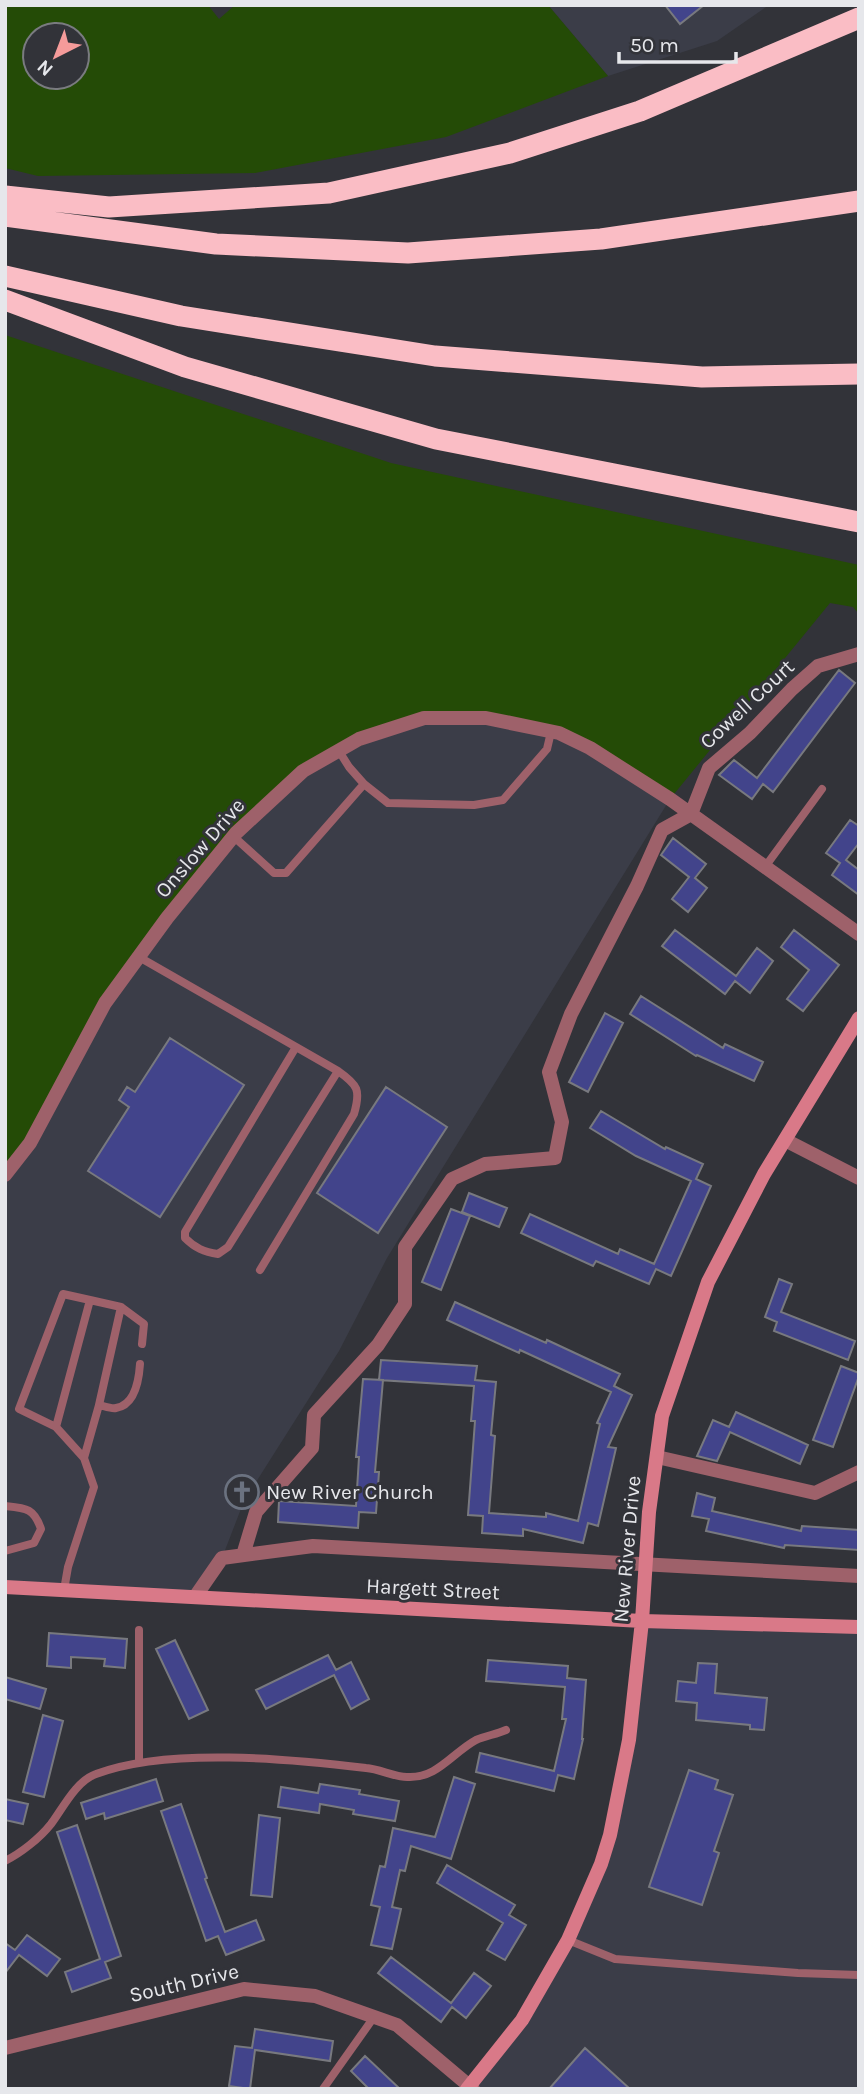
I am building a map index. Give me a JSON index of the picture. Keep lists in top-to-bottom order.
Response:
{
  "streets": {
    "street": [
      "Cowell Court",
      "Onslow Drive",
      "New River Drive",
      "Hargett Street",
      "South Drive"
    ]
  },
  "crossings": [
    ["Cowell Court", "Onslow Drive"],
    ["New River Drive", "Hargett Street"],
    ["New River Drive", "South Drive"]
  ],
  "places": {
    "church": ["New River Church"]
  },
  "scale_bar": "50 m",
  "north": "bottom left"
}
